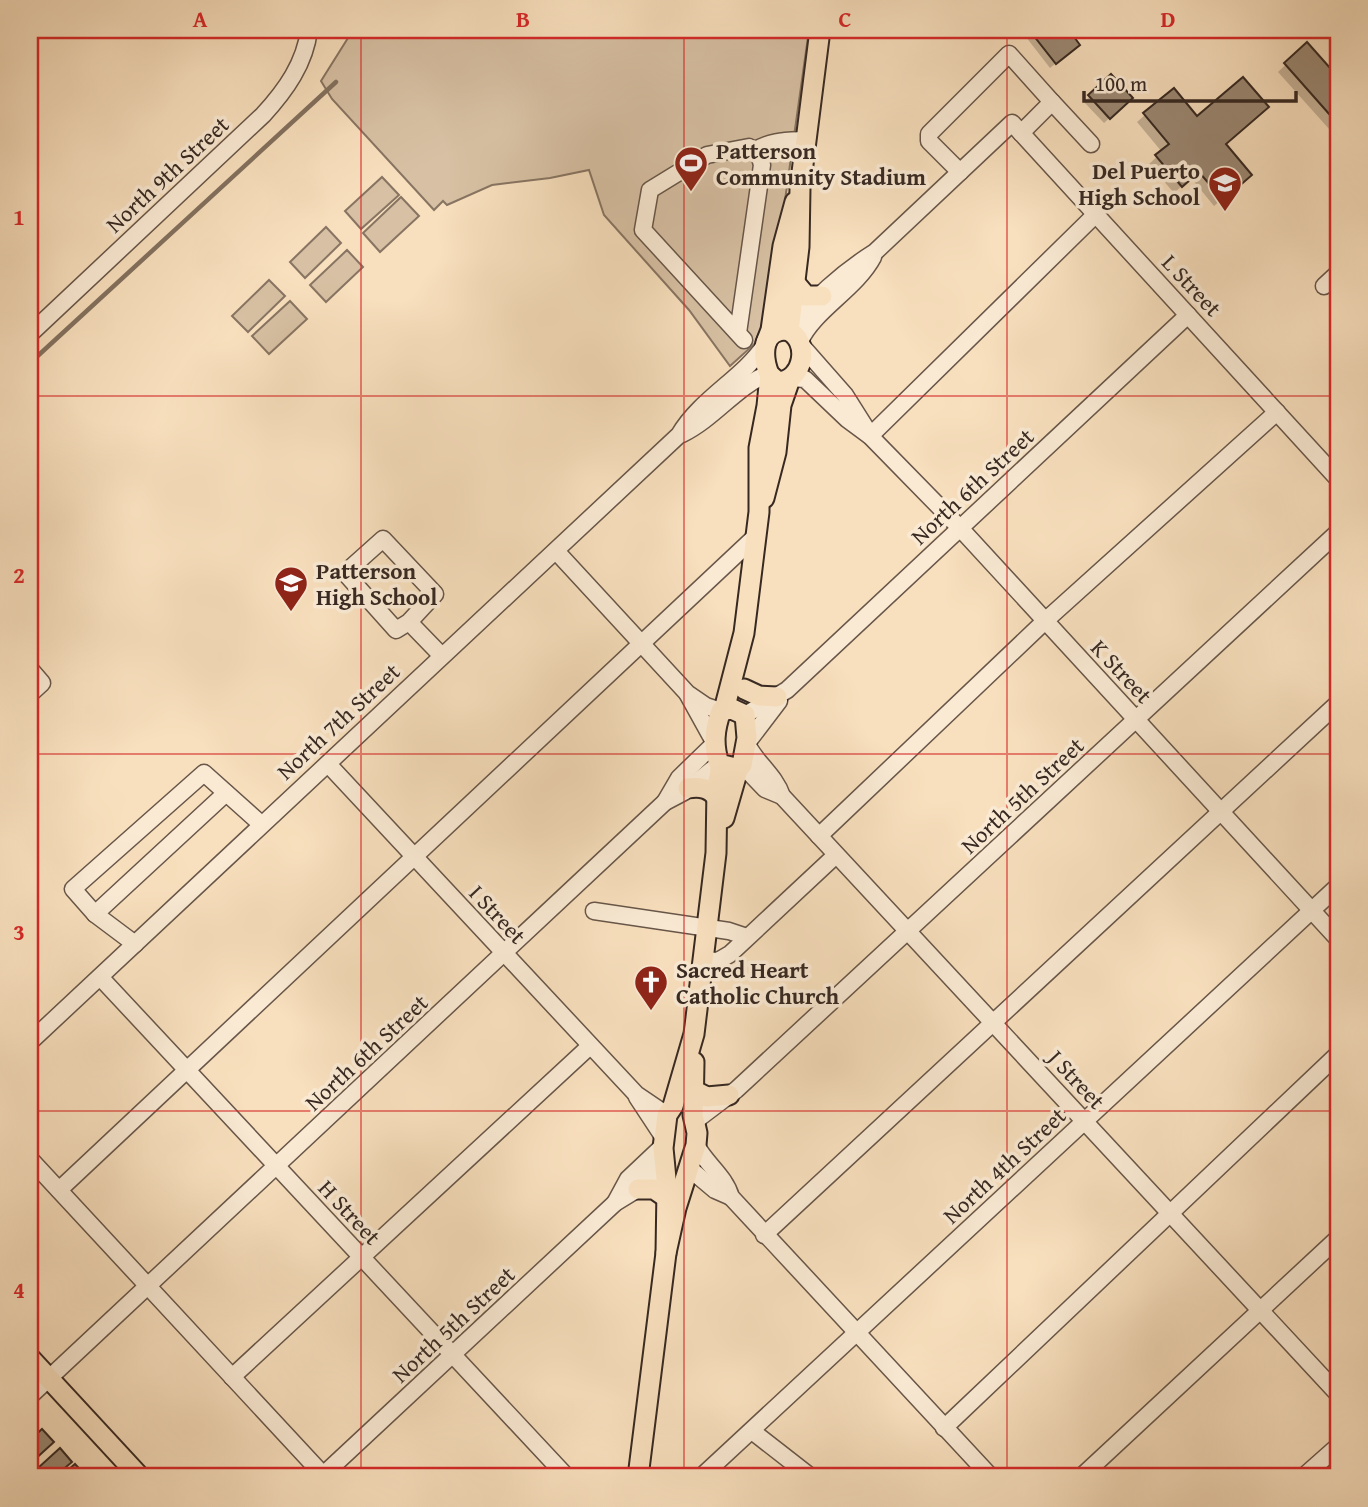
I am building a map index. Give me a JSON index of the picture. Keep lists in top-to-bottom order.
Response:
{
  "streets": {
    "street": [
      "North 9th Street",
      "L Street",
      "North 6th Street",
      "K Street",
      "North 7th Street",
      "North 5th Street",
      "I Street",
      "J Street",
      "North 4th Street",
      "H Street"
    ]
  },
  "crossings": [
    ["L Street", "North 6th Street"],
    ["North 6th Street", "K Street"],
    ["North 6th Street", "I Street"],
    ["North 6th Street", "J Street"],
    ["North 6th Street", "H Street"],
    ["K Street", "North 7th Street"],
    ["K Street", "North 5th Street"],
    ["K Street", "North 4th Street"],
    ["North 7th Street", "I Street"],
    ["North 7th Street", "H Street"],
    ["North 5th Street", "I Street"],
    ["North 5th Street", "J Street"],
    ["North 5th Street", "H Street"],
    ["J Street", "North 4th Street"]
  ],
  "places": {
    "sports": ["Patterson Community Stadium"],
    "school or university": ["Del Puerto High School", "Patterson High School"],
    "church": ["Sacred Heart Catholic Church"]
  },
  "scale_bar": "100 m",
  "grid": {
    "columns": [
      "A",
      "B",
      "C",
      "D"
    ],
    "rows": [
      "1",
      "2",
      "3",
      "4"
    ]
  }
}
